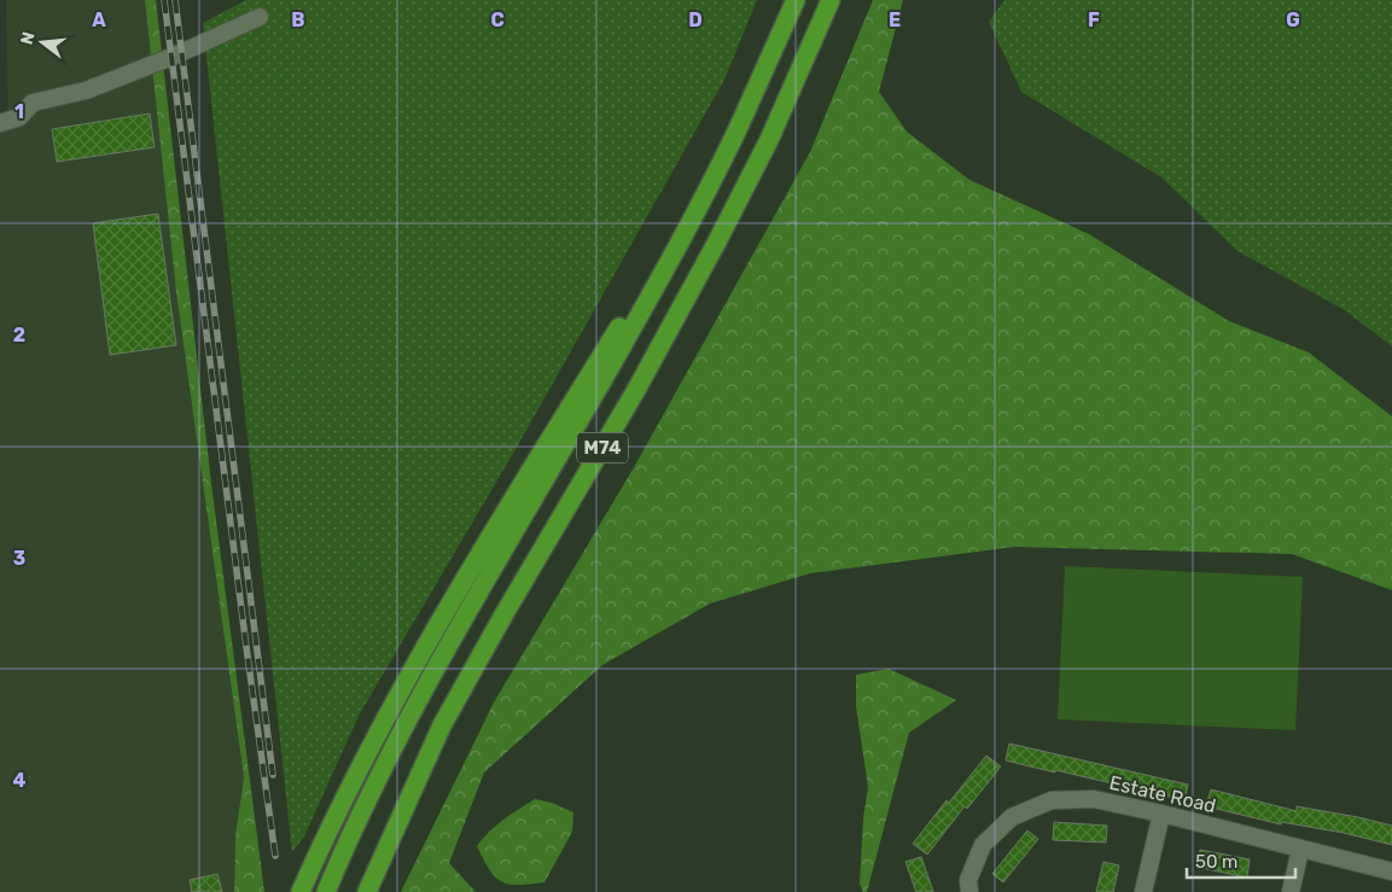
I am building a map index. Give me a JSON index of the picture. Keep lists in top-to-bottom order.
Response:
{
  "streets": {
    "highway": ["M74"],
    "street": ["Estate Road"]
  },
  "scale_bar": "50 m",
  "north": "left",
  "grid": {
    "columns": [
      "A",
      "B",
      "C",
      "D",
      "E",
      "F",
      "G"
    ],
    "rows": [
      "1",
      "2",
      "3",
      "4"
    ]
  }
}
